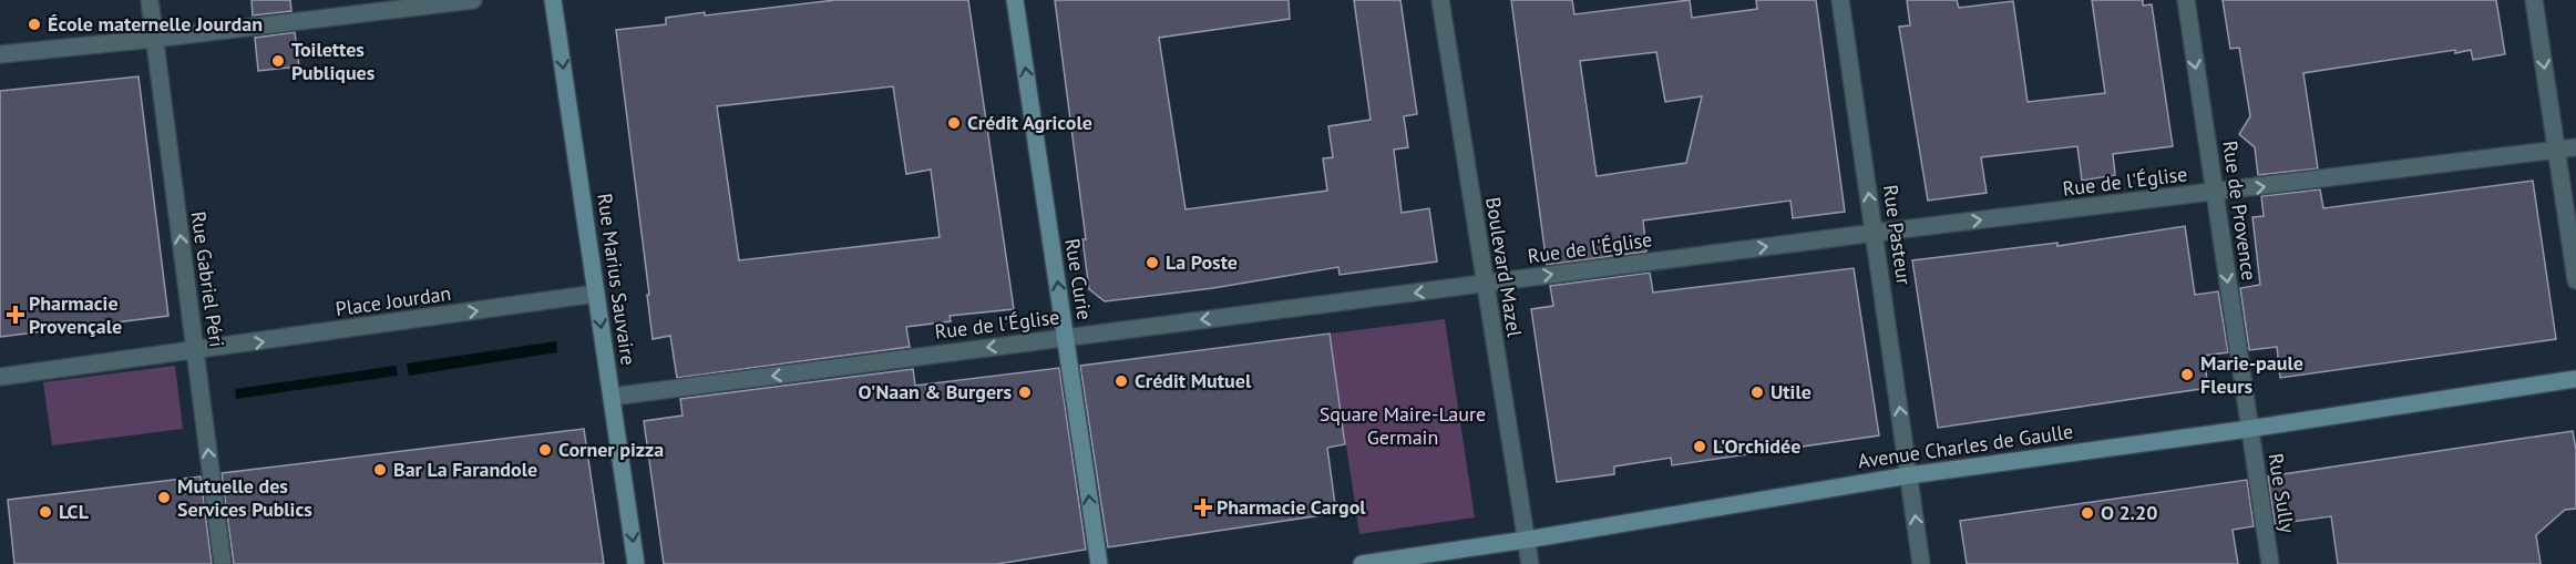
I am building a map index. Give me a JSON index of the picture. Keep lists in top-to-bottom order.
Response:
{
  "streets": {
    "main road": ["Rue Marius Sauvaire", "Rue Curie", "Avenue Charles de Gaulle"],
    "street": [
      "Rue de l'Église",
      "Rue de Provence",
      "Rue Pasteur",
      "Boulevard Mazel",
      "Rue Gabriel Péri",
      "Place Jourdan",
      "Rue Sully"
    ]
  },
  "crossings": [
    ["Rue de l'Église", "Rue de Provence"],
    ["Rue de l'Église", "Rue Pasteur"],
    ["Rue de l'Église", "Boulevard Mazel"],
    ["Rue de l'Église", "Rue Marius Sauvaire"],
    ["Rue de l'Église", "Rue Curie"],
    ["Rue de Provence", "Avenue Charles de Gaulle"],
    ["Rue de Provence", "Rue Sully"],
    ["Rue Pasteur", "Avenue Charles de Gaulle"],
    ["Boulevard Mazel", "Avenue Charles de Gaulle"],
    ["Rue Gabriel Péri", "Place Jourdan"],
    ["Rue Marius Sauvaire", "Place Jourdan"],
    ["Avenue Charles de Gaulle", "Rue Sully"]
  ],
  "one_way": [
    "Rue de Provence",
    "Rue Pasteur",
    "Rue Gabriel Péri",
    "Rue Marius Sauvaire",
    "Rue Curie",
    "Place Jourdan"
  ],
  "parks": ["Square Maire-Laure Germain"],
  "places": {
    "other": [
      "École maternelle Jourdan",
      "Toilettes Publiques",
      "Crédit Agricole",
      "La Poste",
      "Marie-paule Fleurs",
      "Crédit Mutuel",
      "O'Naan & Burgers",
      "Utile",
      "L'Orchidée",
      "Corner pizza",
      "Bar La Farandole",
      "Mutuelle des Services Publics",
      "LCL",
      "O 2.20"
    ],
    "health": ["Pharmacie Provençale", "Pharmacie Cargol"]
  }
}
